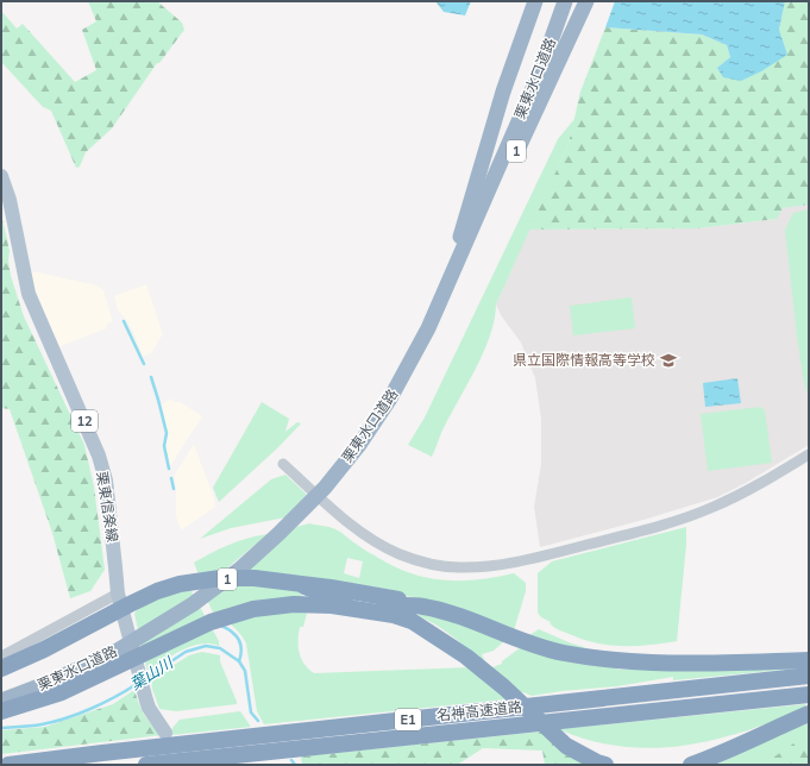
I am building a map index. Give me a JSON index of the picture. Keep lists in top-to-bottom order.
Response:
{
  "streets": {
    "highway": [
      "栗東水口道路",
      "1",
      "名神高速道路",
      "E1"
    ],
    "main road": ["12", "栗東信楽線"]
  },
  "crossings": [
    ["栗東水口道路", "1"]
  ],
  "water": ["葉山川"],
  "places": {
    "school or university": ["県立国際情報高等学校"]
  }
}
